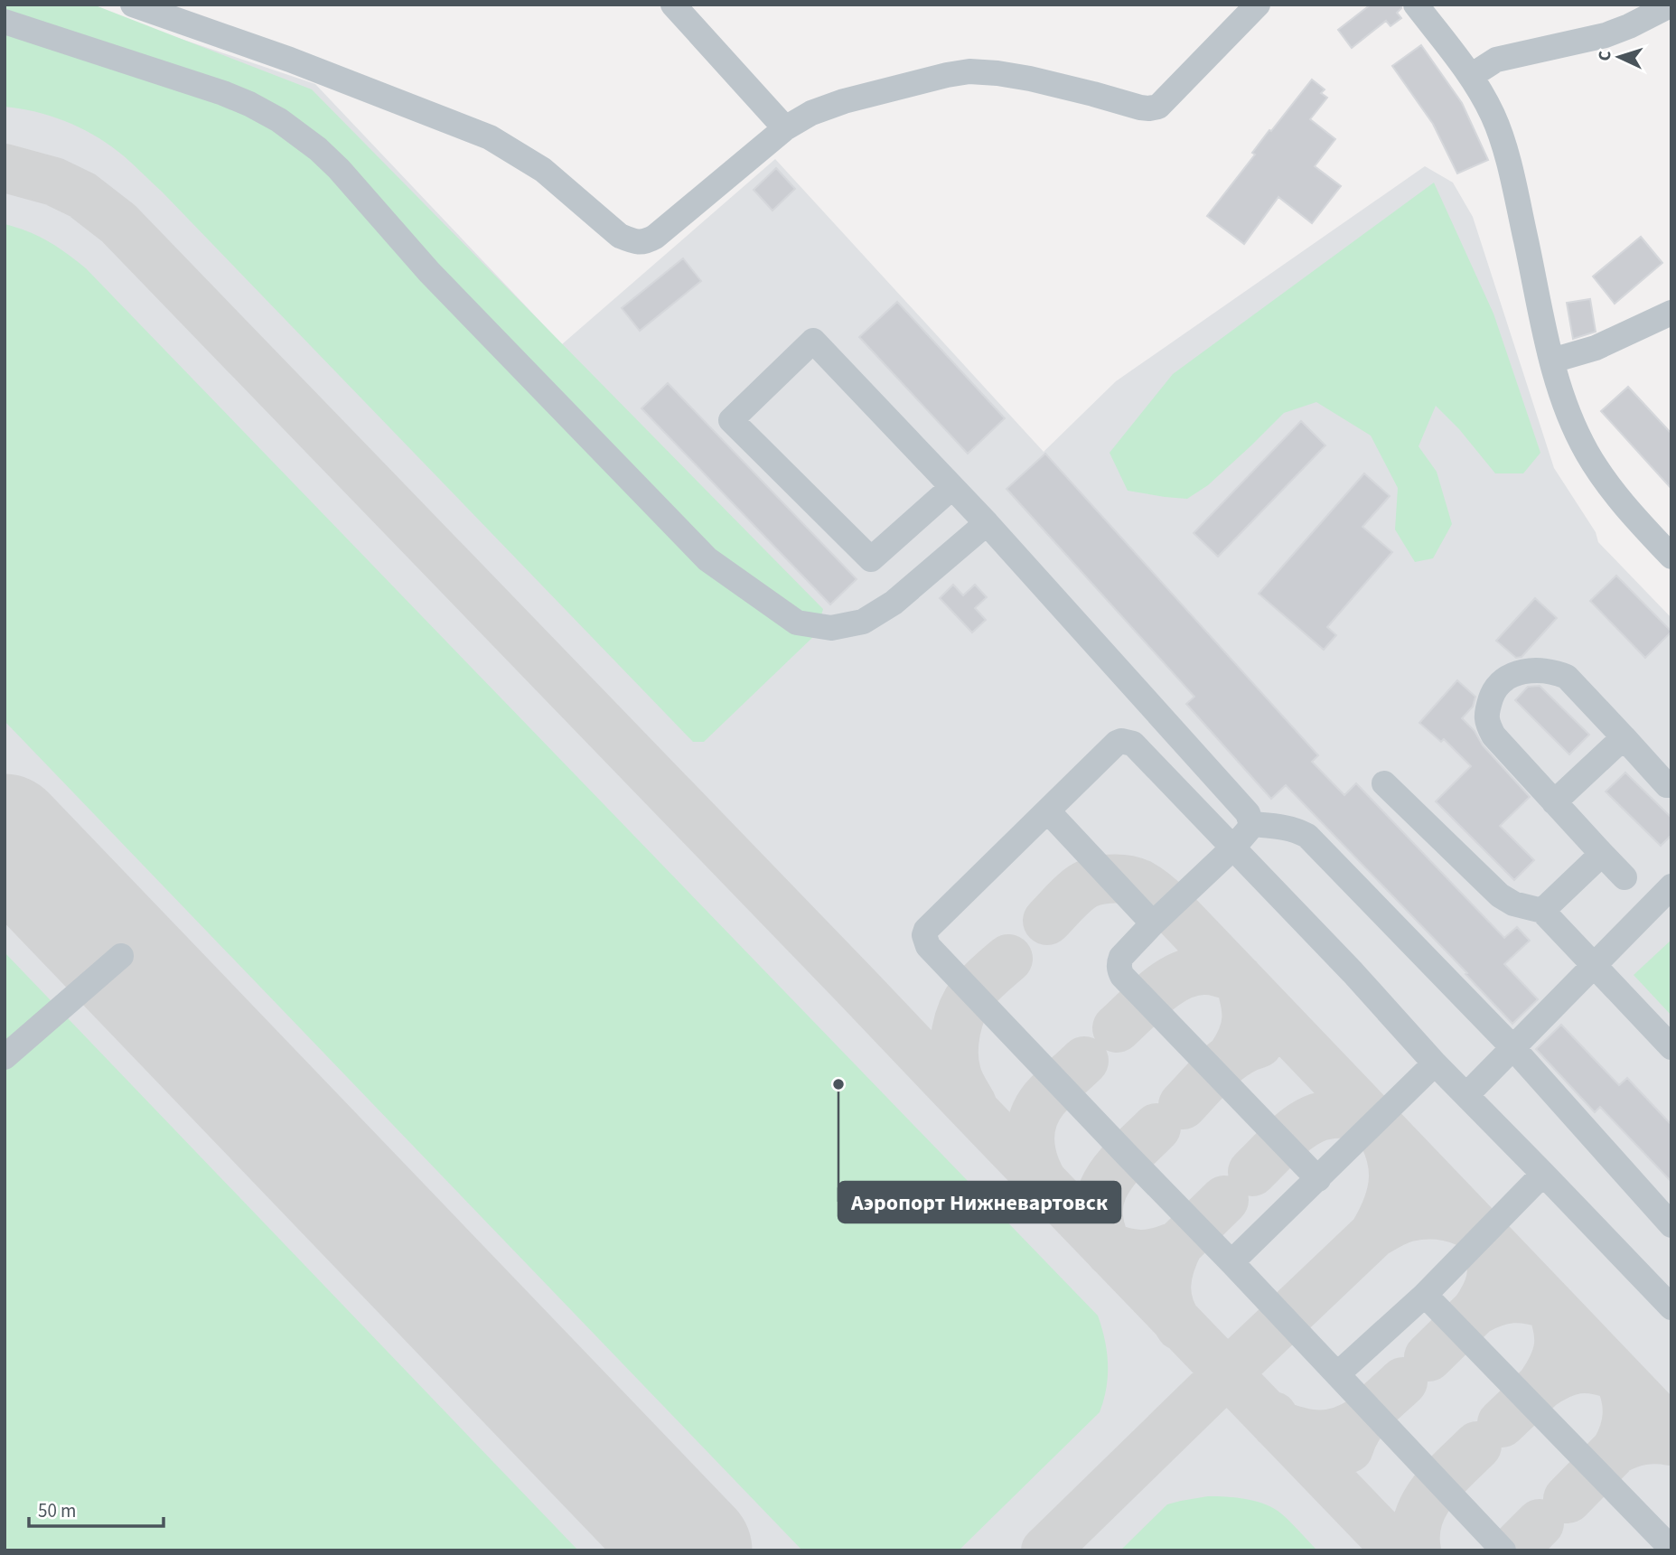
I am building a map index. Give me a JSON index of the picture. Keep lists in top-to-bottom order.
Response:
{
  "places": ["Аэропорт Нижневартовск"],
  "scale_bar": "50 m",
  "north": "left"
}
